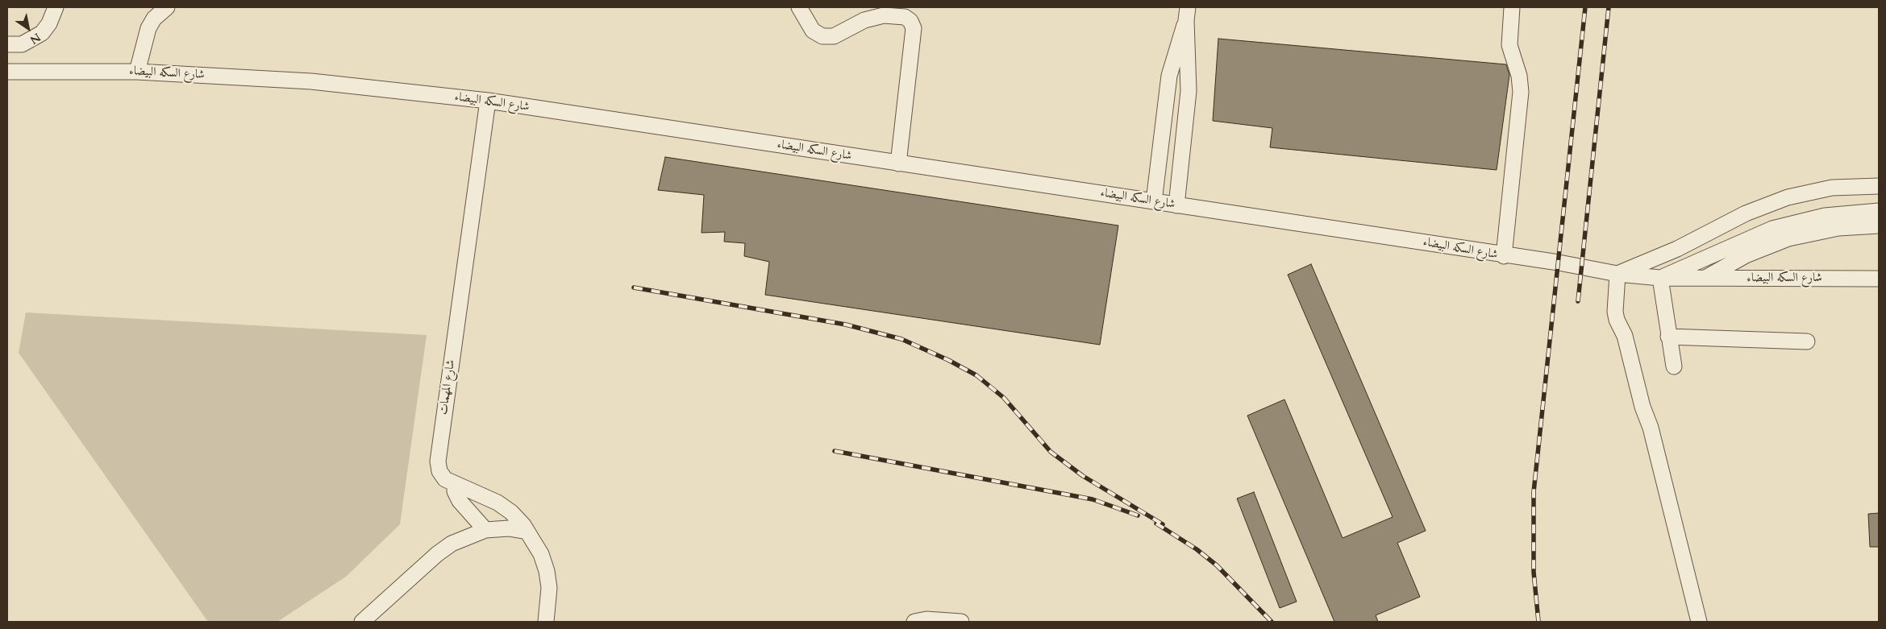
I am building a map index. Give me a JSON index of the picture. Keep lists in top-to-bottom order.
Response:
{
  "streets": {
    "street": ["شارع السكه البيضاء", "شارع المهمات"]
  },
  "crossings": [
    ["شارع السكه البيضاء", "شارع المهمات"]
  ],
  "north": "bottom right"
}
